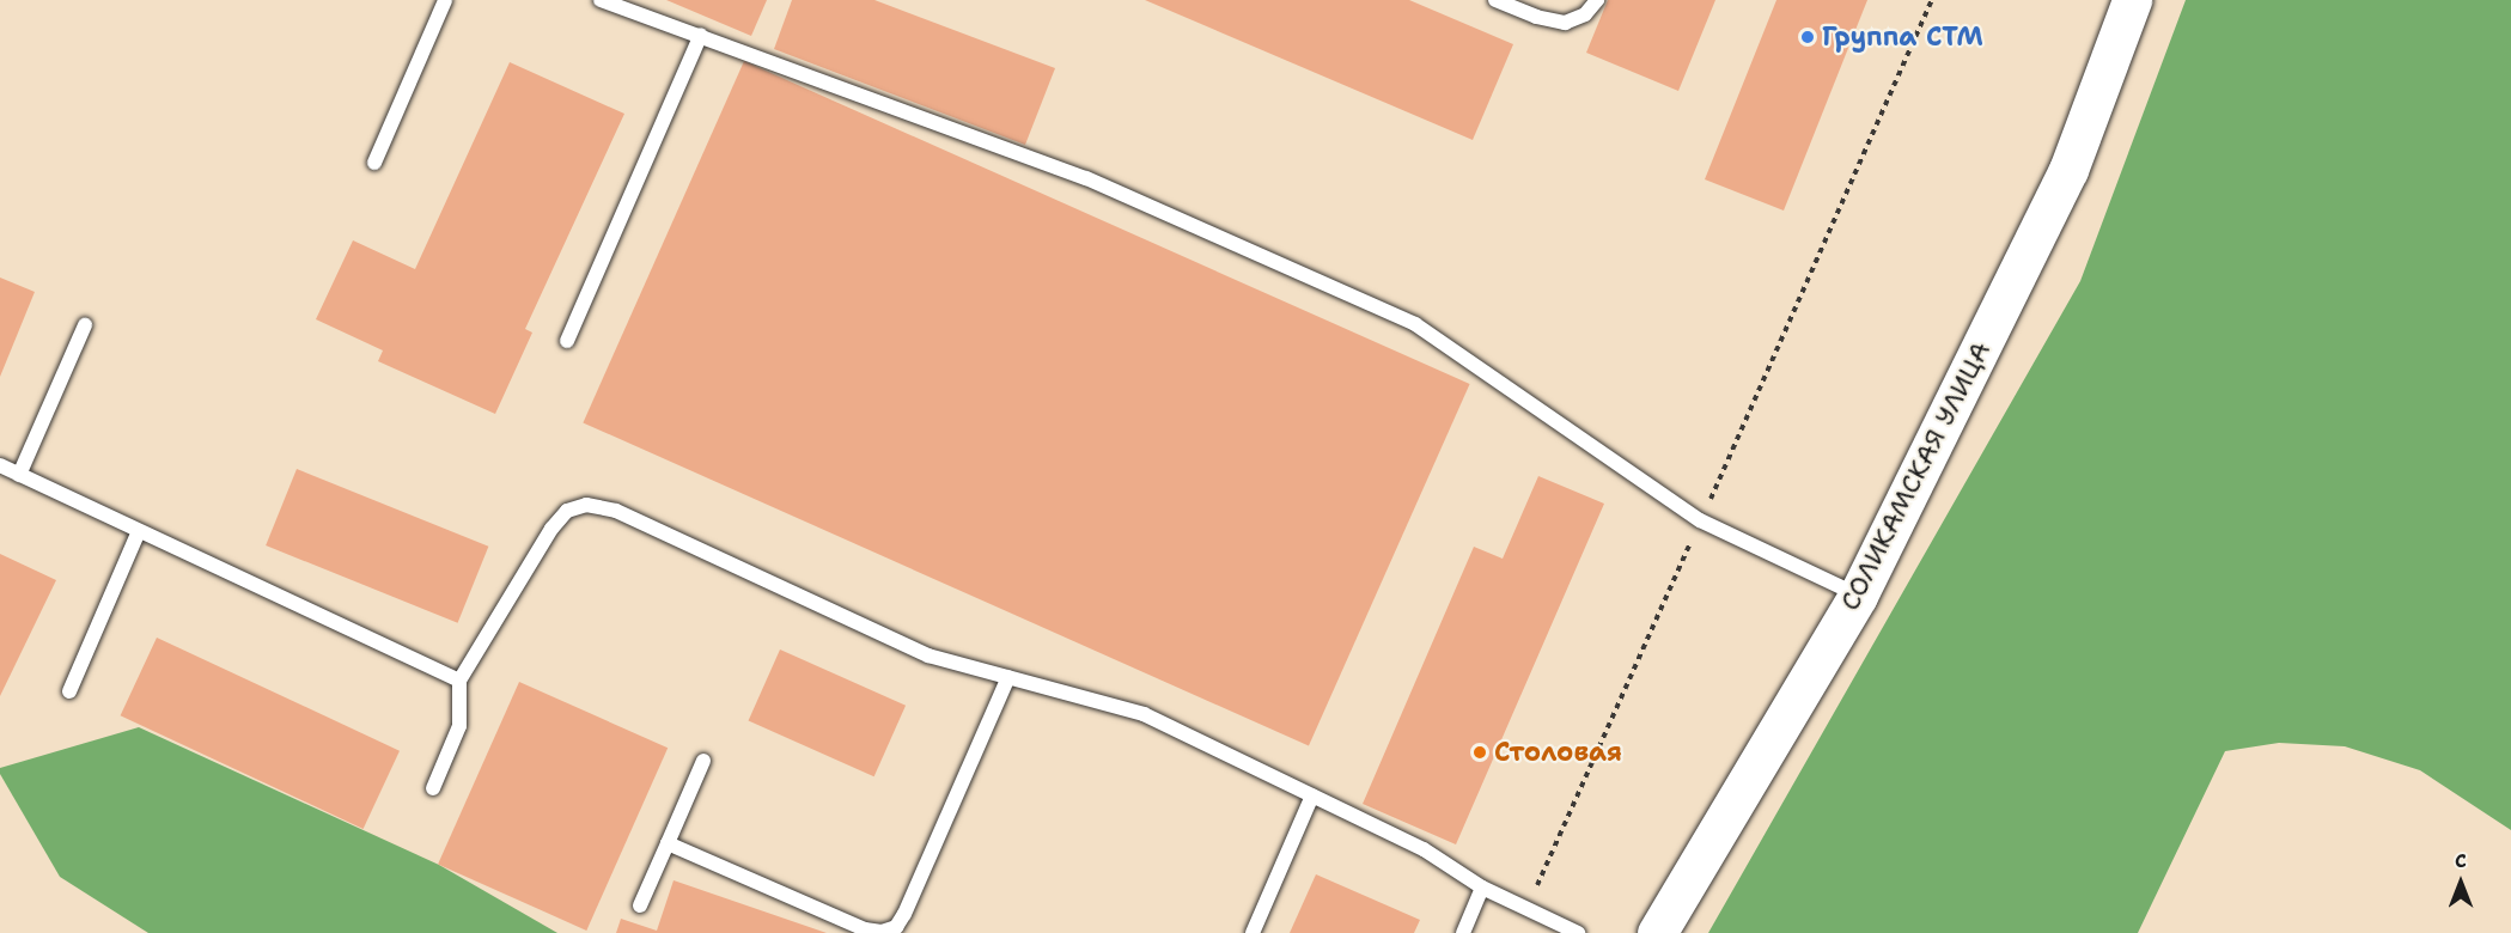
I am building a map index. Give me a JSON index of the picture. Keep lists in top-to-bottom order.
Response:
{
  "streets": {
    "main road": ["СОЛИКАМСКАЯ УЛИЦА"]
  },
  "places": ["Группа СТМ", "Столовая"],
  "north": "top"
}
